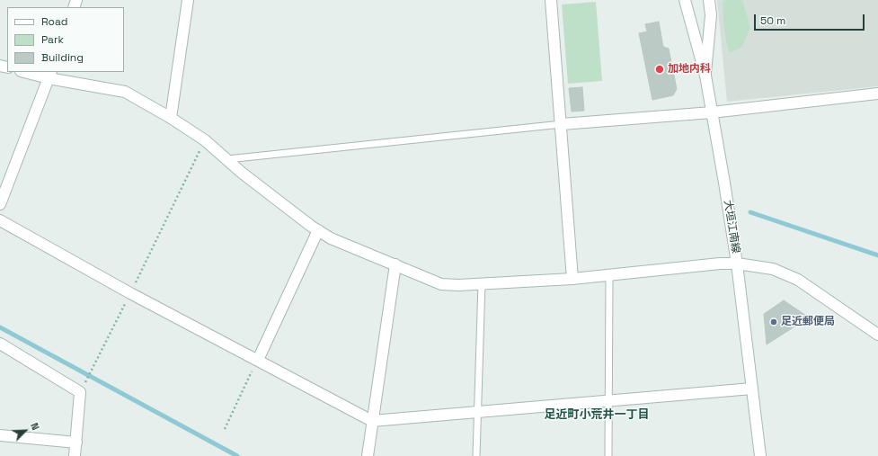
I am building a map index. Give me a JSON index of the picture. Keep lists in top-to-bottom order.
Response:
{
  "streets": {
    "street": ["大垣江南線"]
  },
  "districts": ["足近町小荒井一丁目"],
  "places": ["加地内科", "足近郵便局"],
  "legend": ["Road", "Park", "Building"],
  "scale_bar": "50 m",
  "north": "top right"
}
